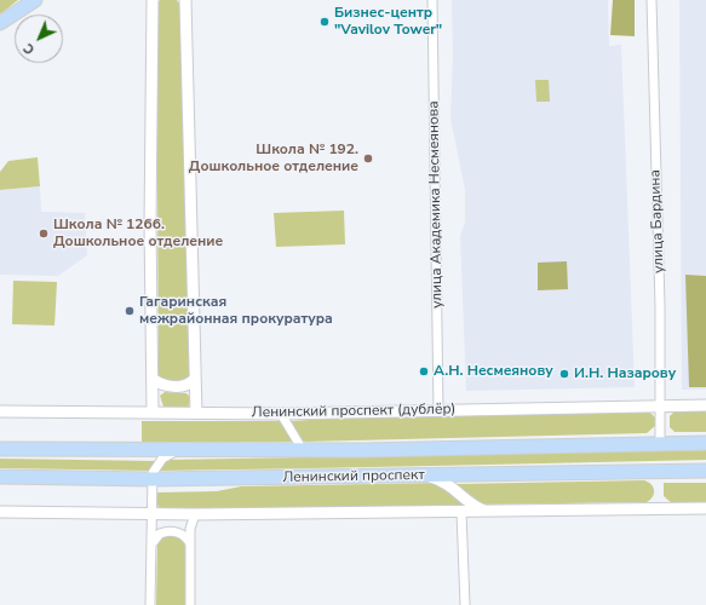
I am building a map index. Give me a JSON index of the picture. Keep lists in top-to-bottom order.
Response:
{
  "streets": {
    "main road": ["Ленинский проспект"],
    "street": ["улица Академика Несмеянова", "улица Бардина", "Ленинский проспект (дублёр)"]
  },
  "crossings": [
    ["улица Академика Несмеянова", "Ленинский проспект (дублёр)"],
    ["улица Бардина", "Ленинский проспект (дублёр)"],
    ["улица Бардина", "Ленинский проспект"]
  ],
  "places": [
    "Бизнес-центр \"Vavilov Tower\"",
    "Школа № 192. Дошкольное отделение",
    "Школа № 1266. Дошкольное отделение",
    "Гагаринская межрайонная прокуратура",
    "А.Н. Несмеянову",
    "И.Н. Назарову"
  ],
  "north": "bottom left"
}
